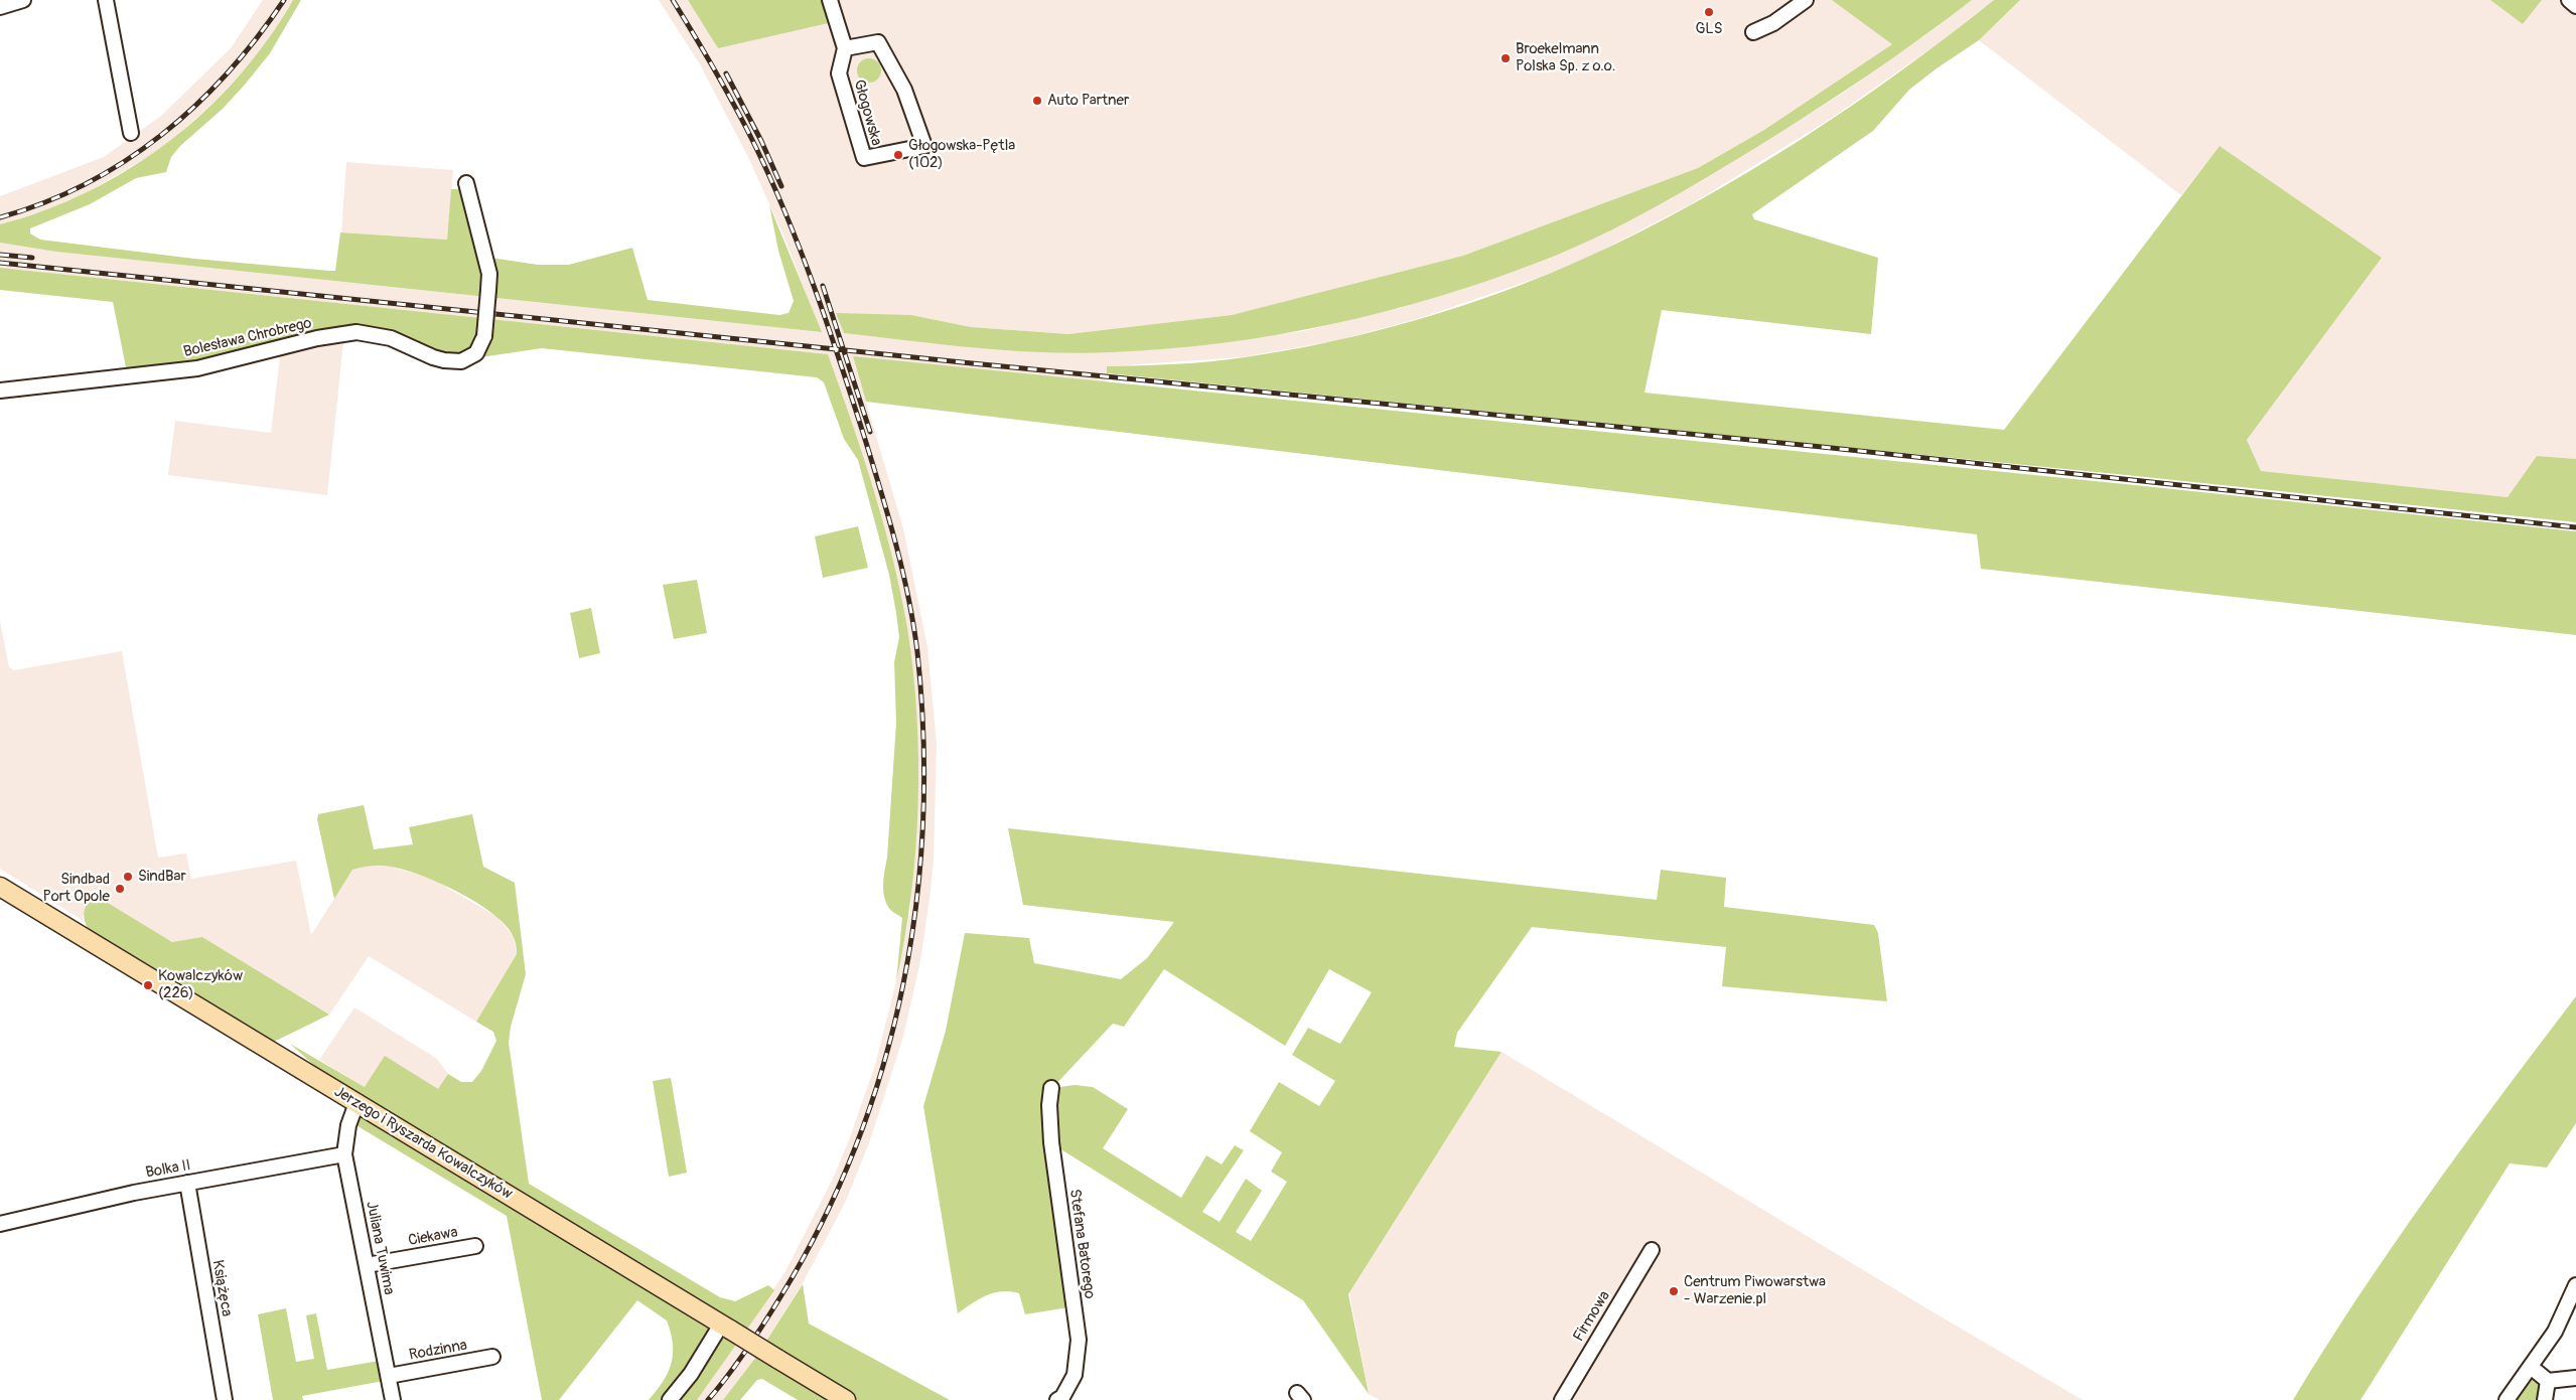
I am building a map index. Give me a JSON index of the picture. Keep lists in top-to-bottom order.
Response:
{
  "streets": {
    "main road": ["Jerzego i Ryszarda Kowalczyków"],
    "street": [
      "Głogowska",
      "Bolesława Chrobrego",
      "Bolka II",
      "Ciekawa",
      "Stefana Batorego",
      "Juliana Tuwima",
      "Książęca",
      "Firmowa",
      "Rodzinna"
    ]
  },
  "crossings": [
    ["Jerzego i Ryszarda Kowalczyków", "Juliana Tuwima"],
    ["Bolka II", "Juliana Tuwima"],
    ["Bolka II", "Książęca"],
    ["Ciekawa", "Juliana Tuwima"],
    ["Juliana Tuwima", "Rodzinna"]
  ],
  "places": [
    "GLS",
    "Broekelmann Polska Sp. z o.o.",
    "Auto Partner",
    "Głogowska-Pętla (102)",
    "SindBar",
    "Sindbad Port Opole",
    "Kowalczyków (226)",
    "Centrum Piwowarstwa - Warzenie.pl"
  ]
}
